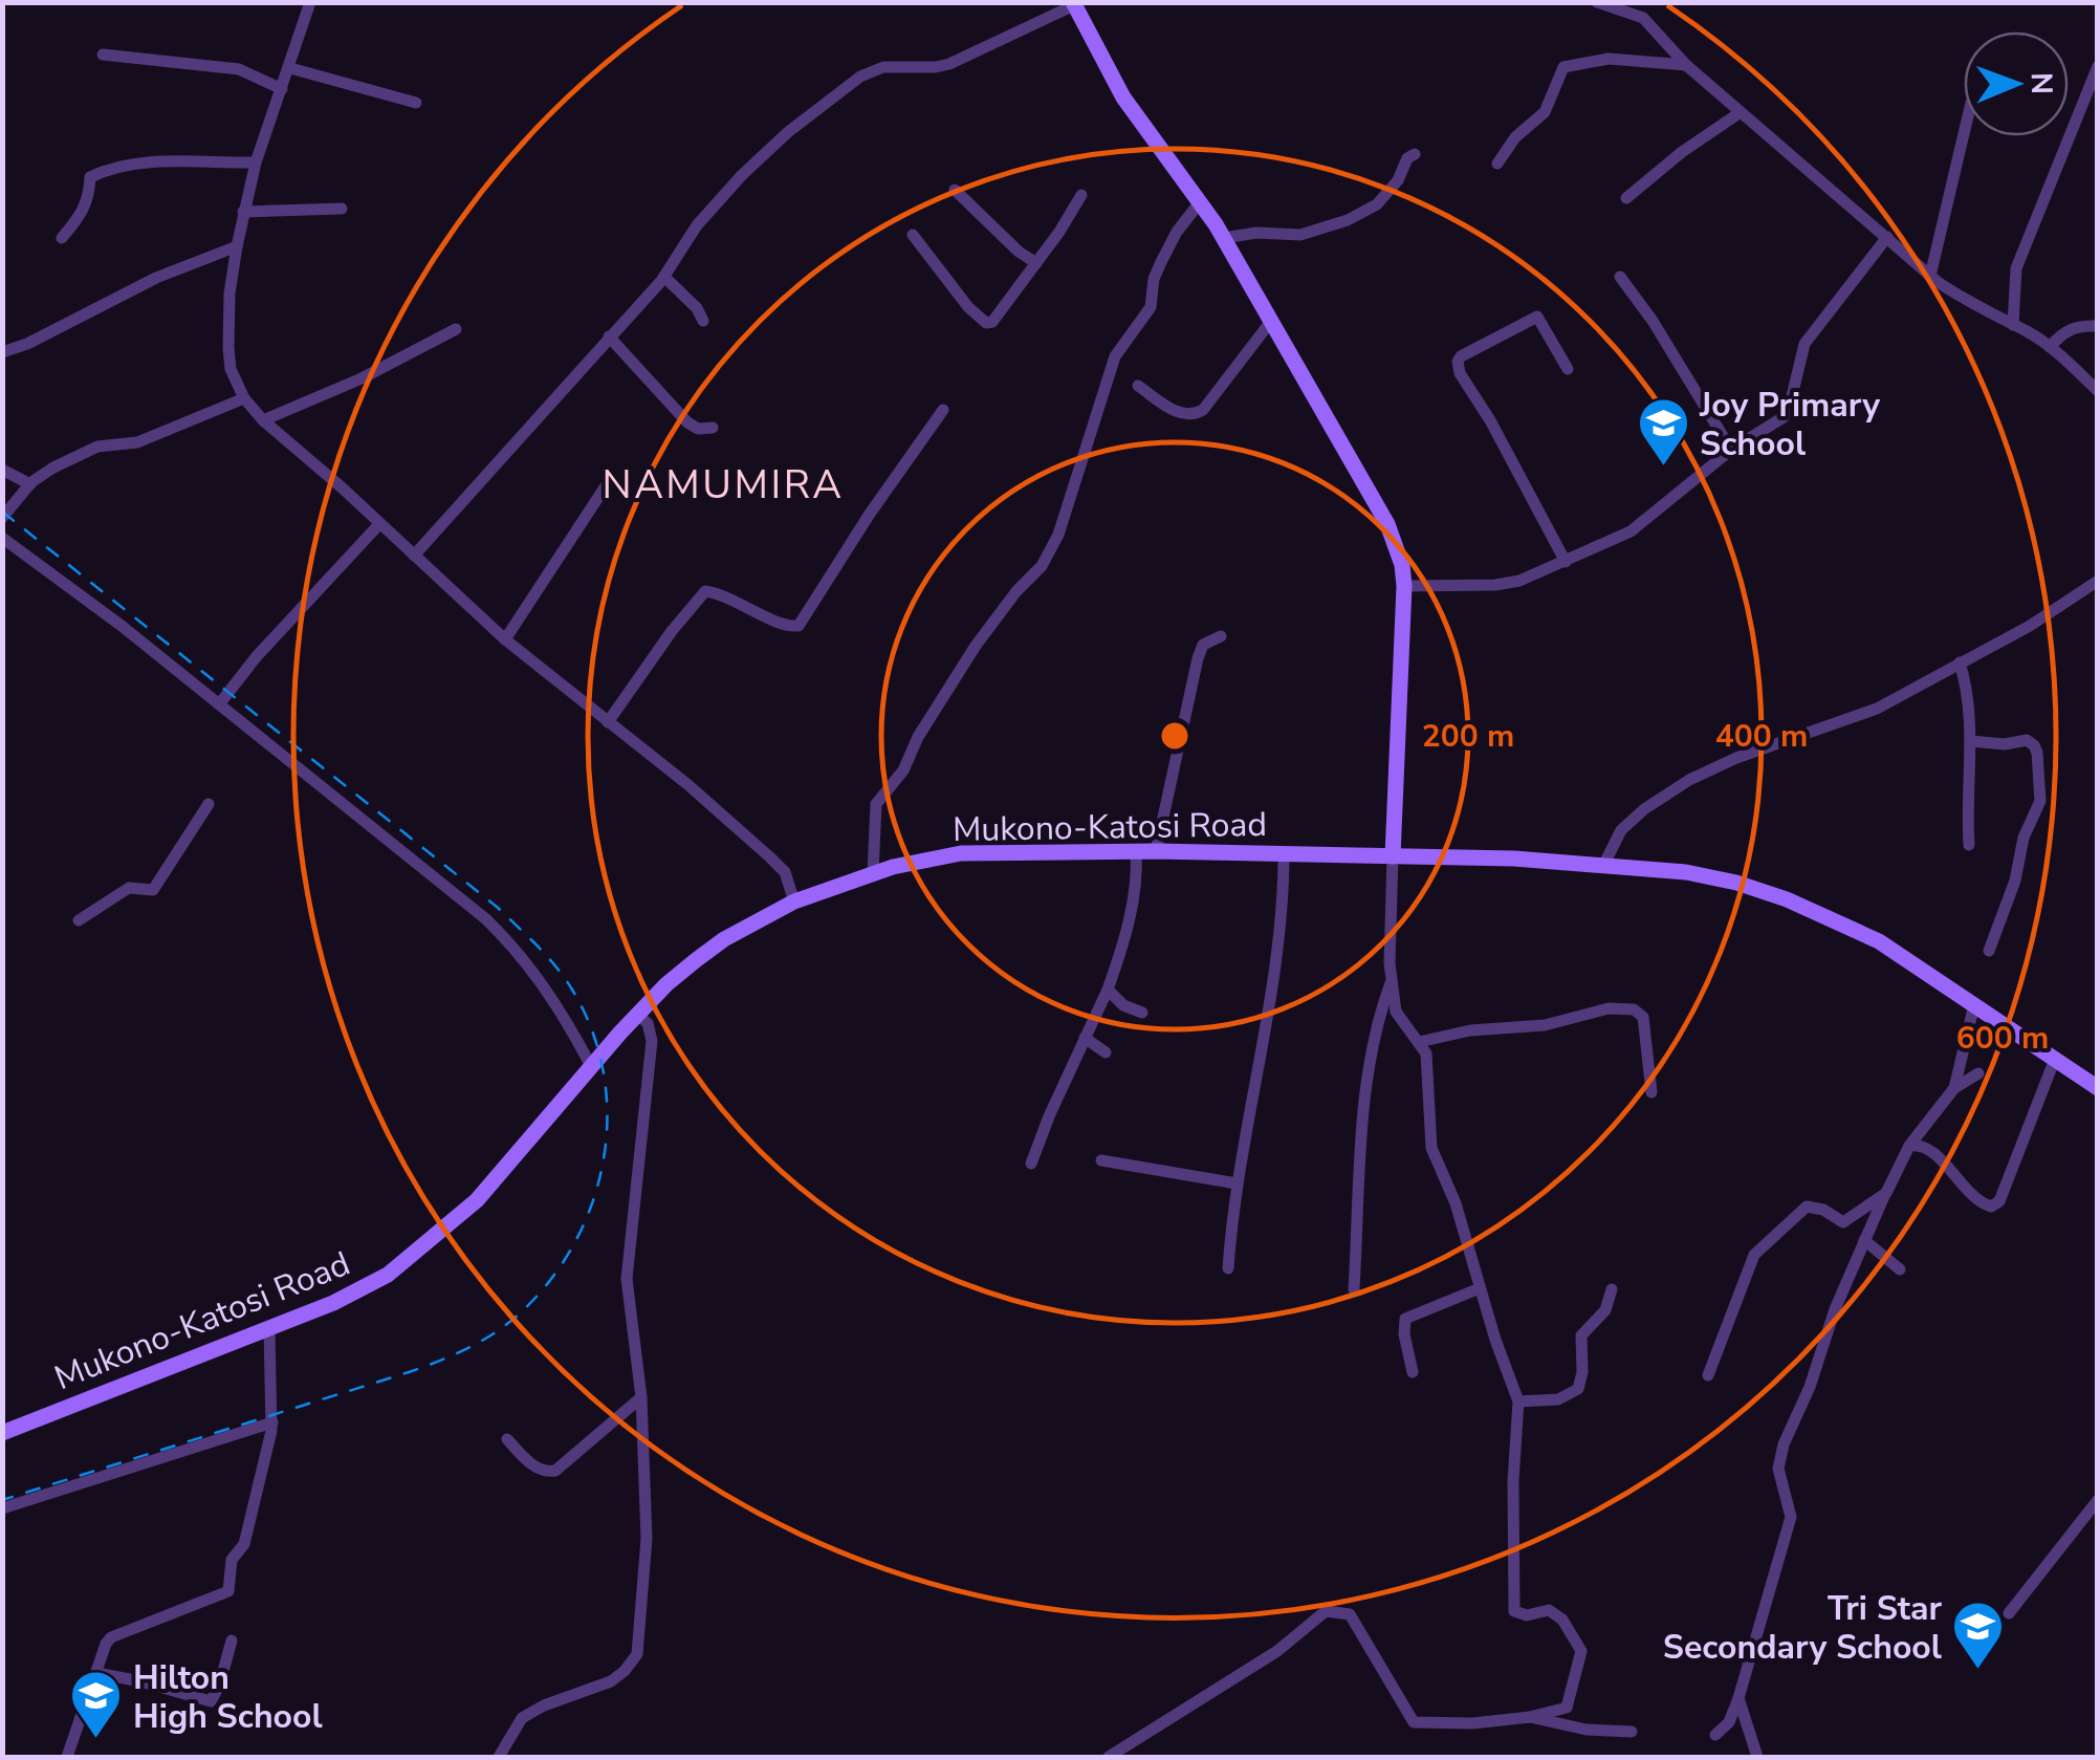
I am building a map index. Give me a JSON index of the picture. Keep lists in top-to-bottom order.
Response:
{
  "streets": {
    "main road": ["Mukono-Katosi Road"]
  },
  "districts": ["NAMUMIRA"],
  "places": {
    "school or university": ["Joy Primary School", "Tri Star Secondary School", "Hilton High School"]
  },
  "north": "right",
  "rings": ["200 m", "400 m", "600 m"]
}
